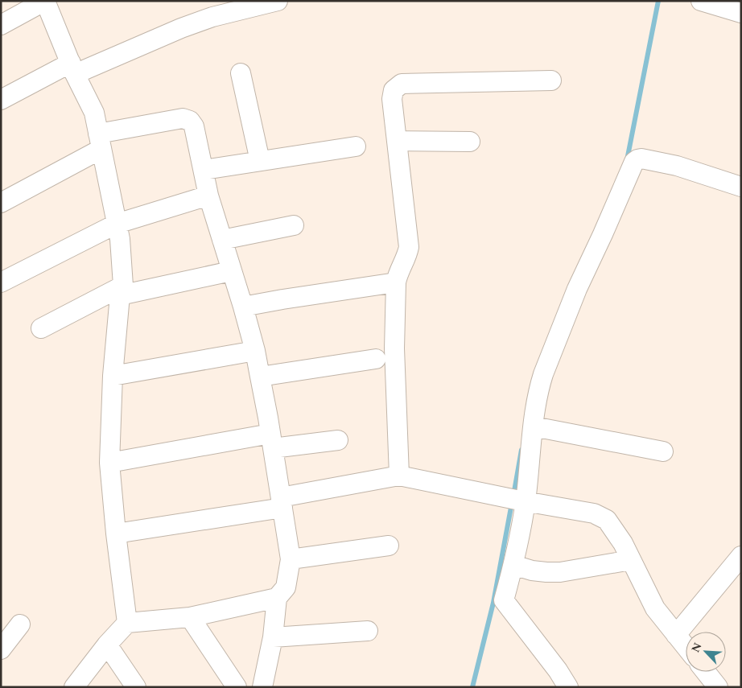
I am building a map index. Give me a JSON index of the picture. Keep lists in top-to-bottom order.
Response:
{
  "north": "top left"
}
